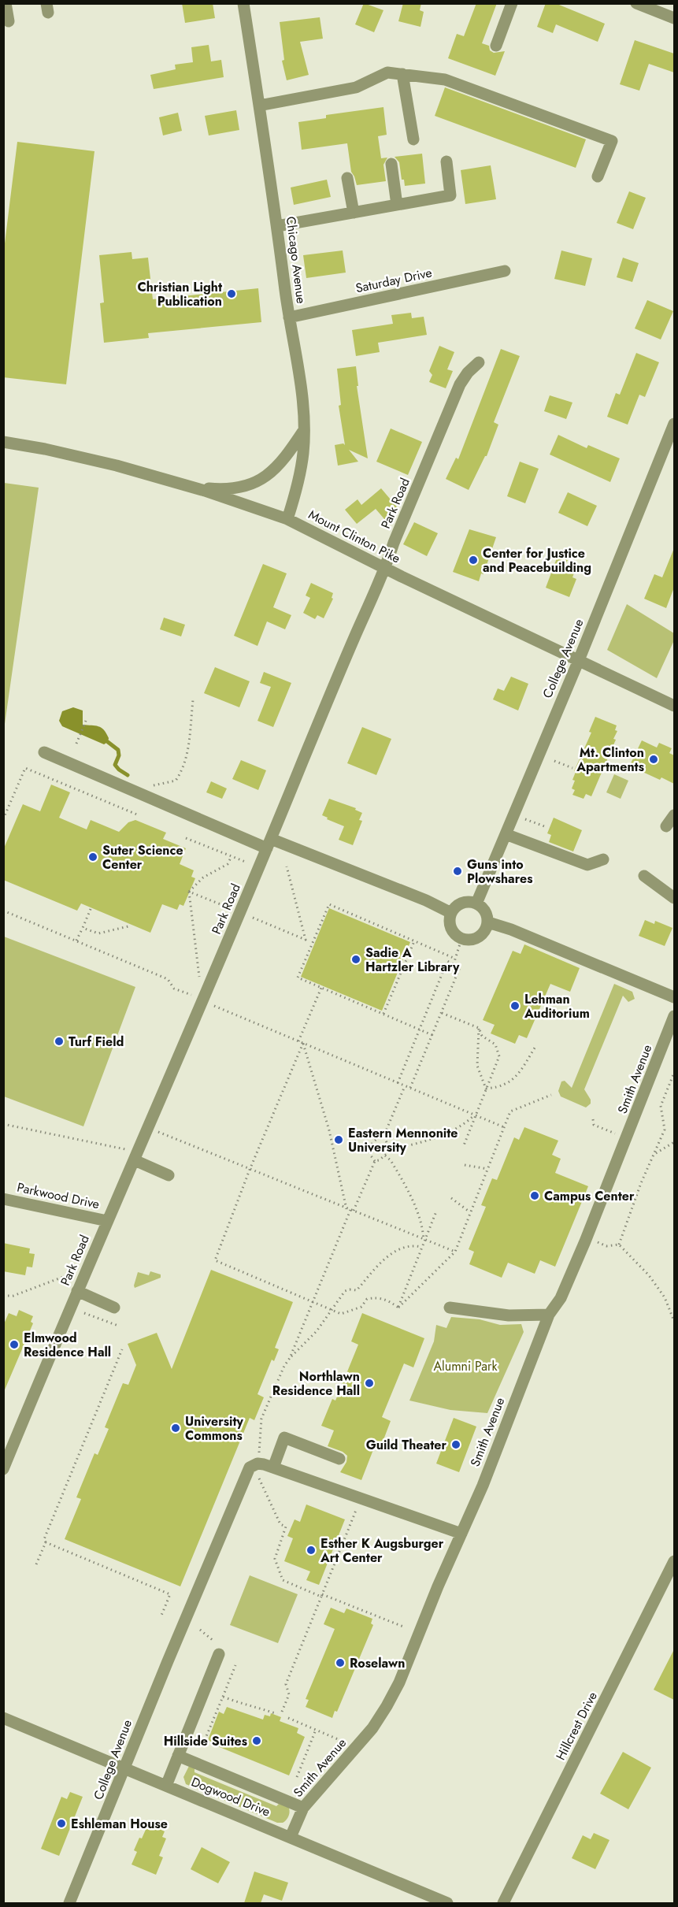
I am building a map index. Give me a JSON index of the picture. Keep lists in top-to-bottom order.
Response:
{
  "streets": {
    "street": [
      "Chicago Avenue",
      "Saturday Drive",
      "Park Road",
      "Mount Clinton Pike",
      "College Avenue",
      "Smith Avenue",
      "Parkwood Drive",
      "Hillcrest Drive",
      "Dogwood Drive"
    ]
  },
  "crossings": [
    ["Chicago Avenue", "Saturday Drive"],
    ["Chicago Avenue", "Mount Clinton Pike"],
    ["Park Road", "Mount Clinton Pike"],
    ["Park Road", "Parkwood Drive"],
    ["Mount Clinton Pike", "College Avenue"],
    ["College Avenue", "Dogwood Drive"],
    ["Smith Avenue", "Dogwood Drive"]
  ],
  "parks": ["Alumni Park"],
  "places": [
    "Christian Light Publication",
    "Center for Justice and Peacebuilding",
    "Mt. Clinton Apartments",
    "Suter Science Center",
    "Guns into Plowshares",
    "Sadie A Hartzler Library",
    "Lehman Auditorium",
    "Turf Field",
    "Eastern Mennonite University",
    "Campus Center",
    "Elmwood Residence Hall",
    "Northlawn Residence Hall",
    "University Commons",
    "Guild Theater",
    "Esther K Augsburger Art Center",
    "Roselawn",
    "Hillside Suites",
    "Eshleman House"
  ]
}
